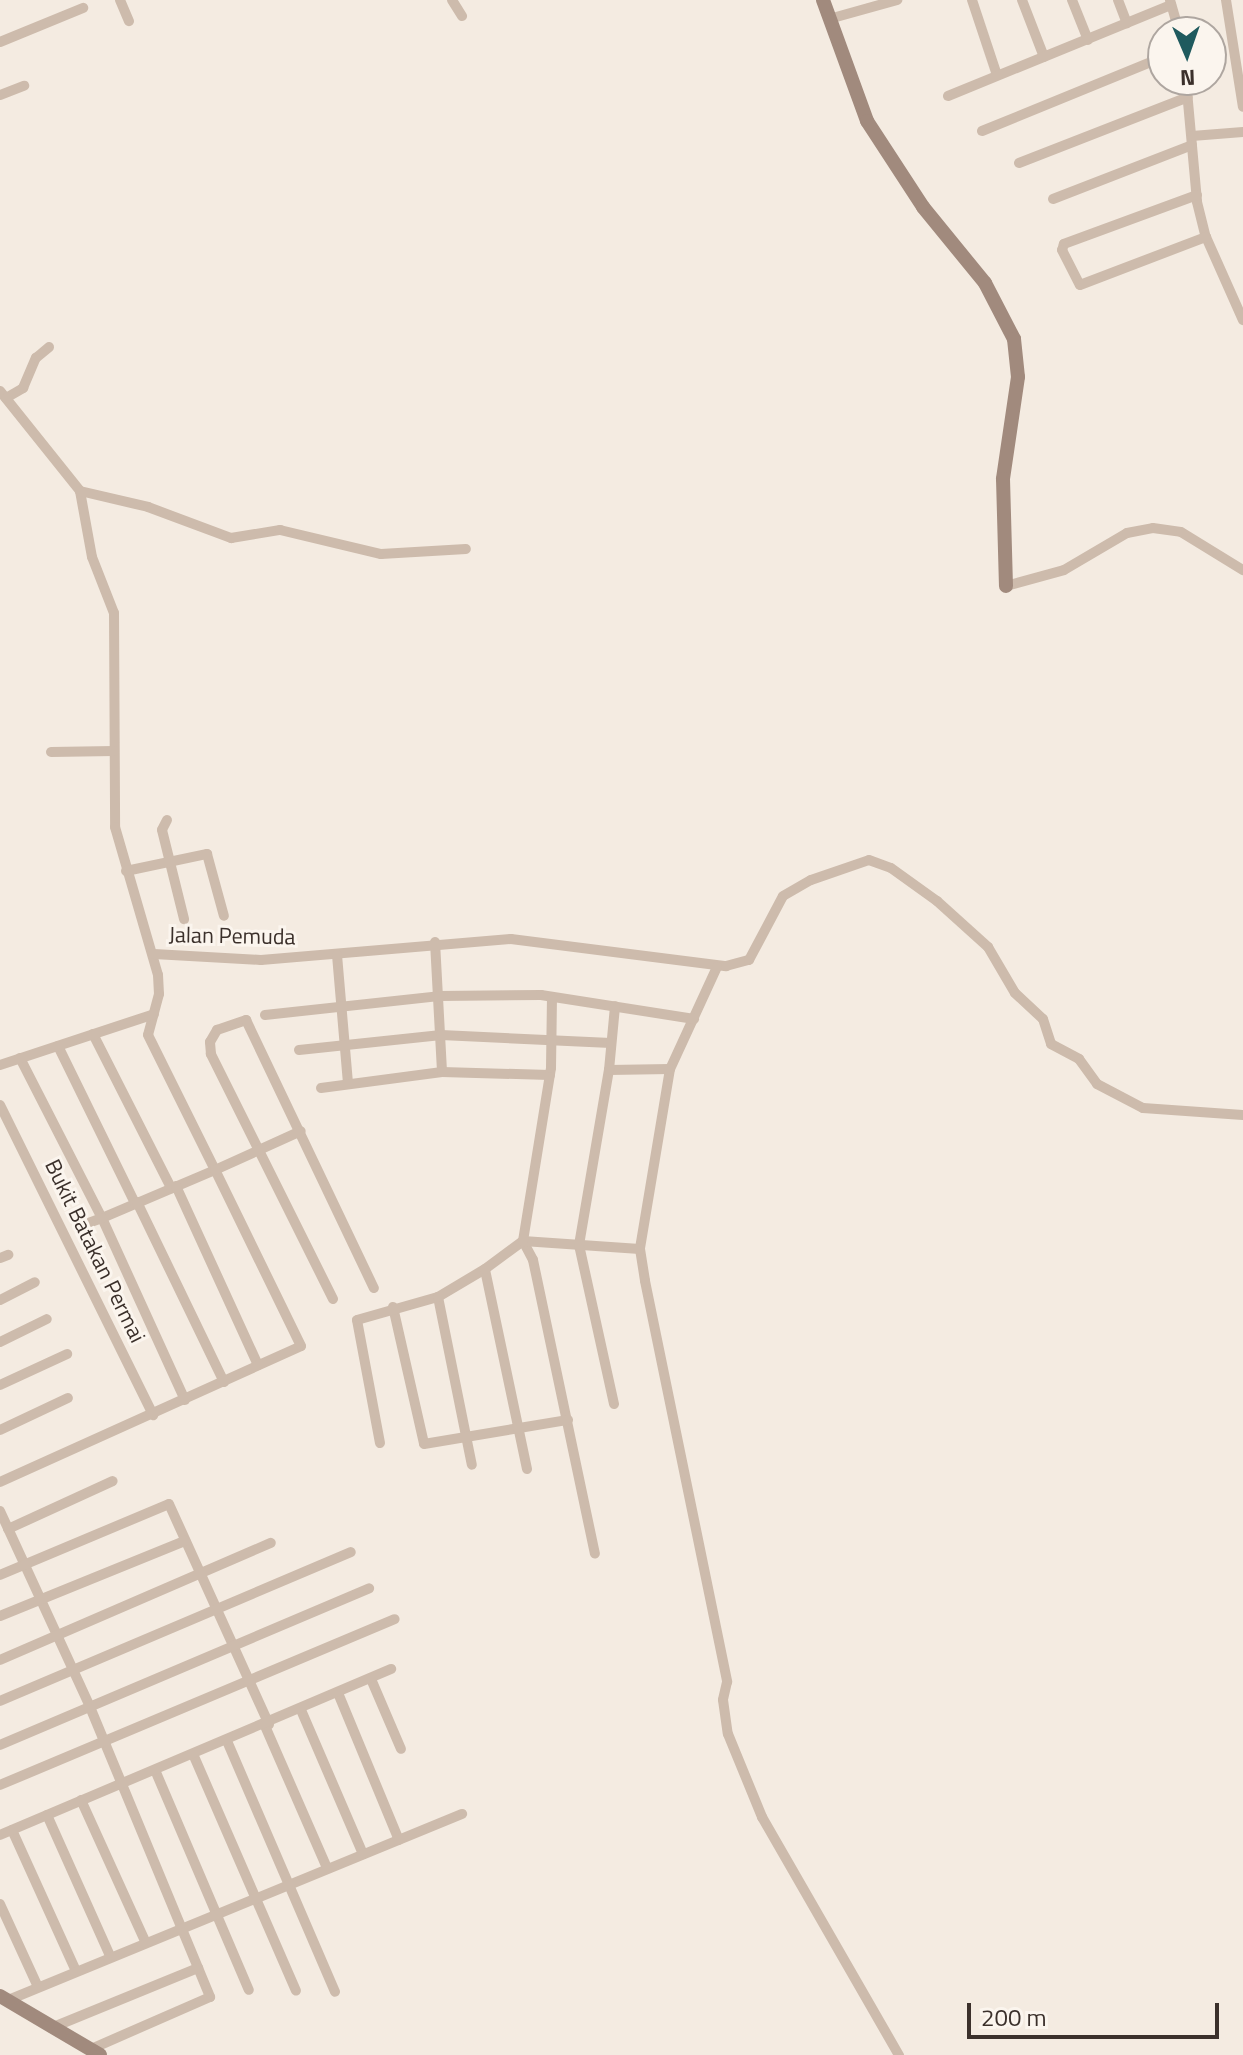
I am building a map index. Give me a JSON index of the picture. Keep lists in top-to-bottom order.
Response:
{
  "streets": {
    "street": ["Jalan Pemuda", "Bukit Batakan Permai"]
  },
  "scale_bar": "200 m",
  "north": "bottom"
}
